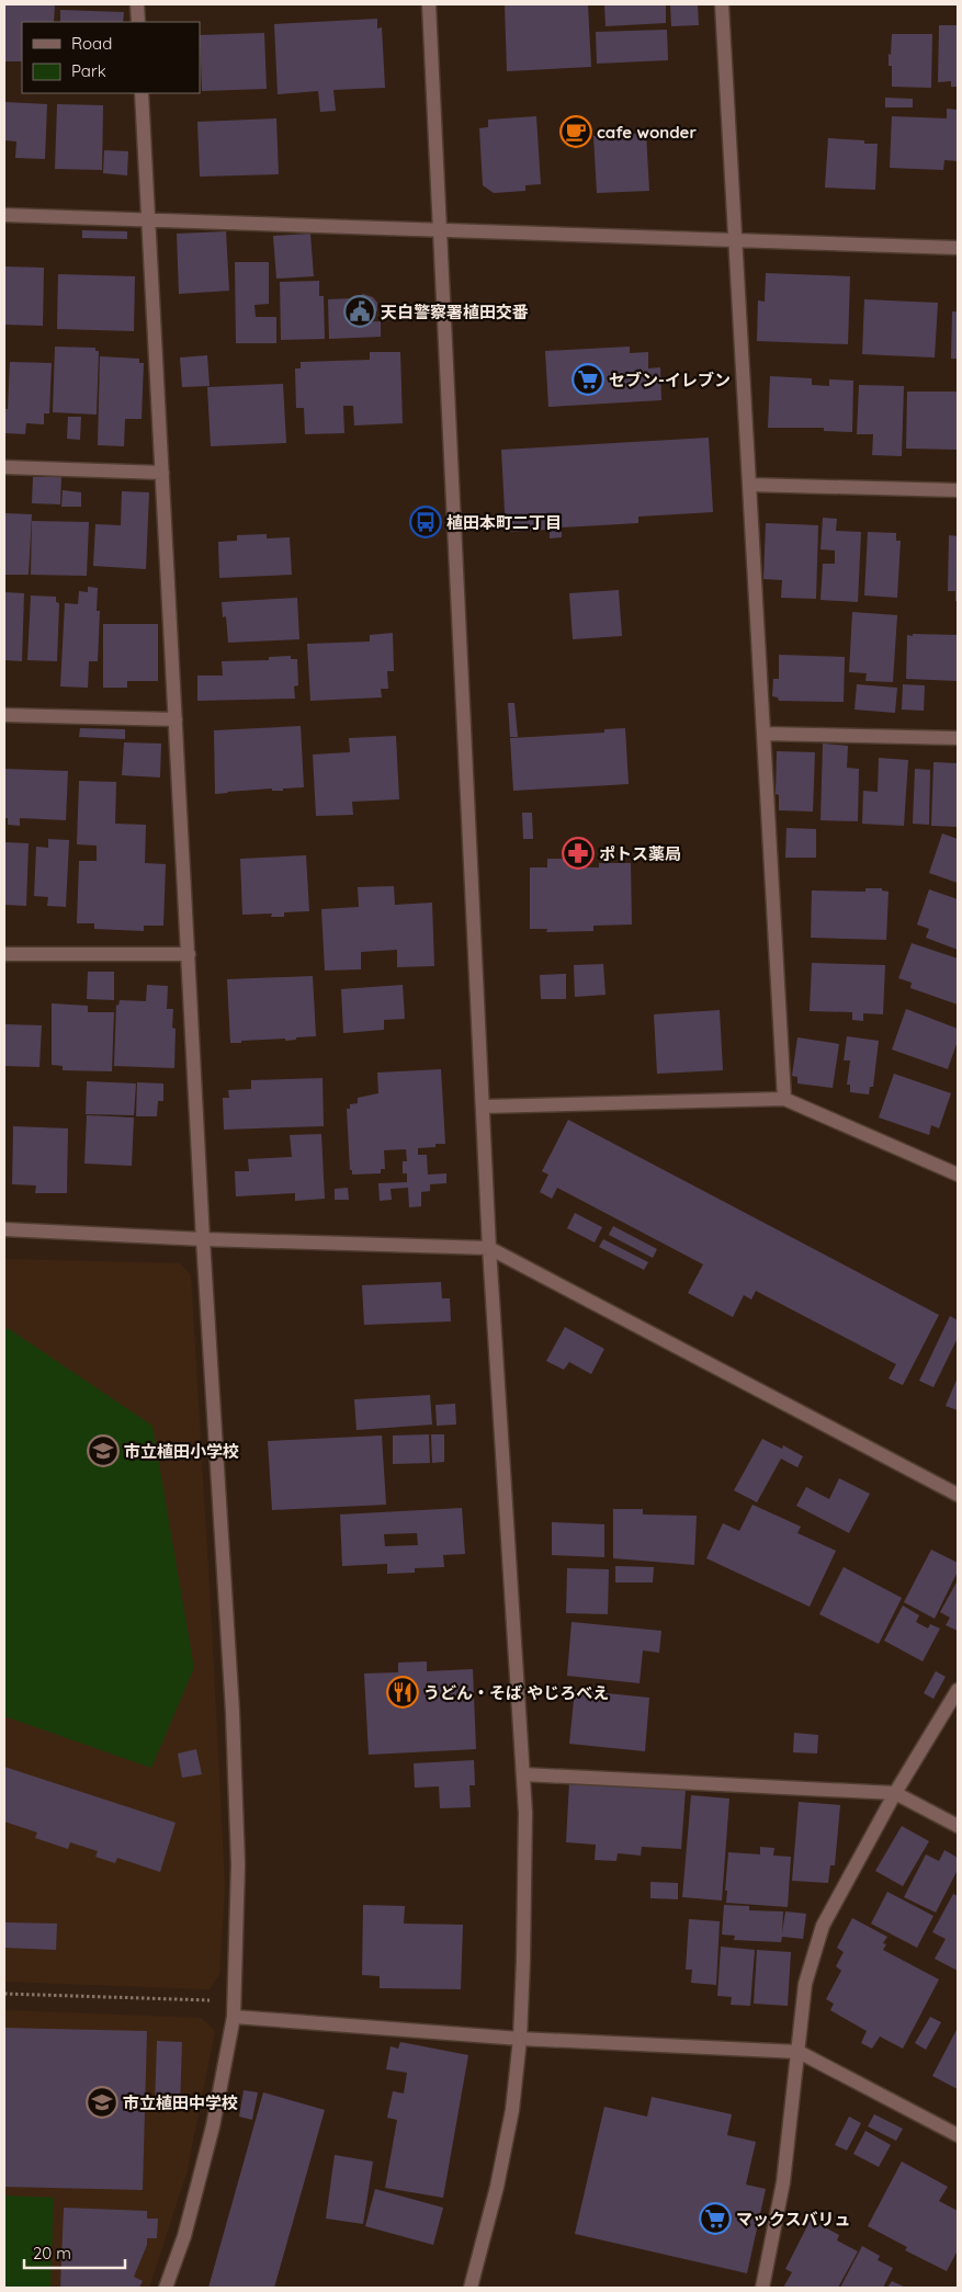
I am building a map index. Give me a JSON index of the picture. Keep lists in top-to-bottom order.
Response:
{
  "places": {
    "cafe": ["cafe wonder"],
    "public building": ["天白警察署植田交番"],
    "supermarket": ["セブン-イレブン", "マックスバリュ"],
    "bus stop": ["植田本町二丁目"],
    "pharmacy": ["ポトス薬局"],
    "school or university": ["市立植田小学校", "市立植田中学校"],
    "restaurant": ["うどん・そば やじろべえ"]
  },
  "legend": ["Road", "Park"],
  "scale_bar": "20 m"
}
